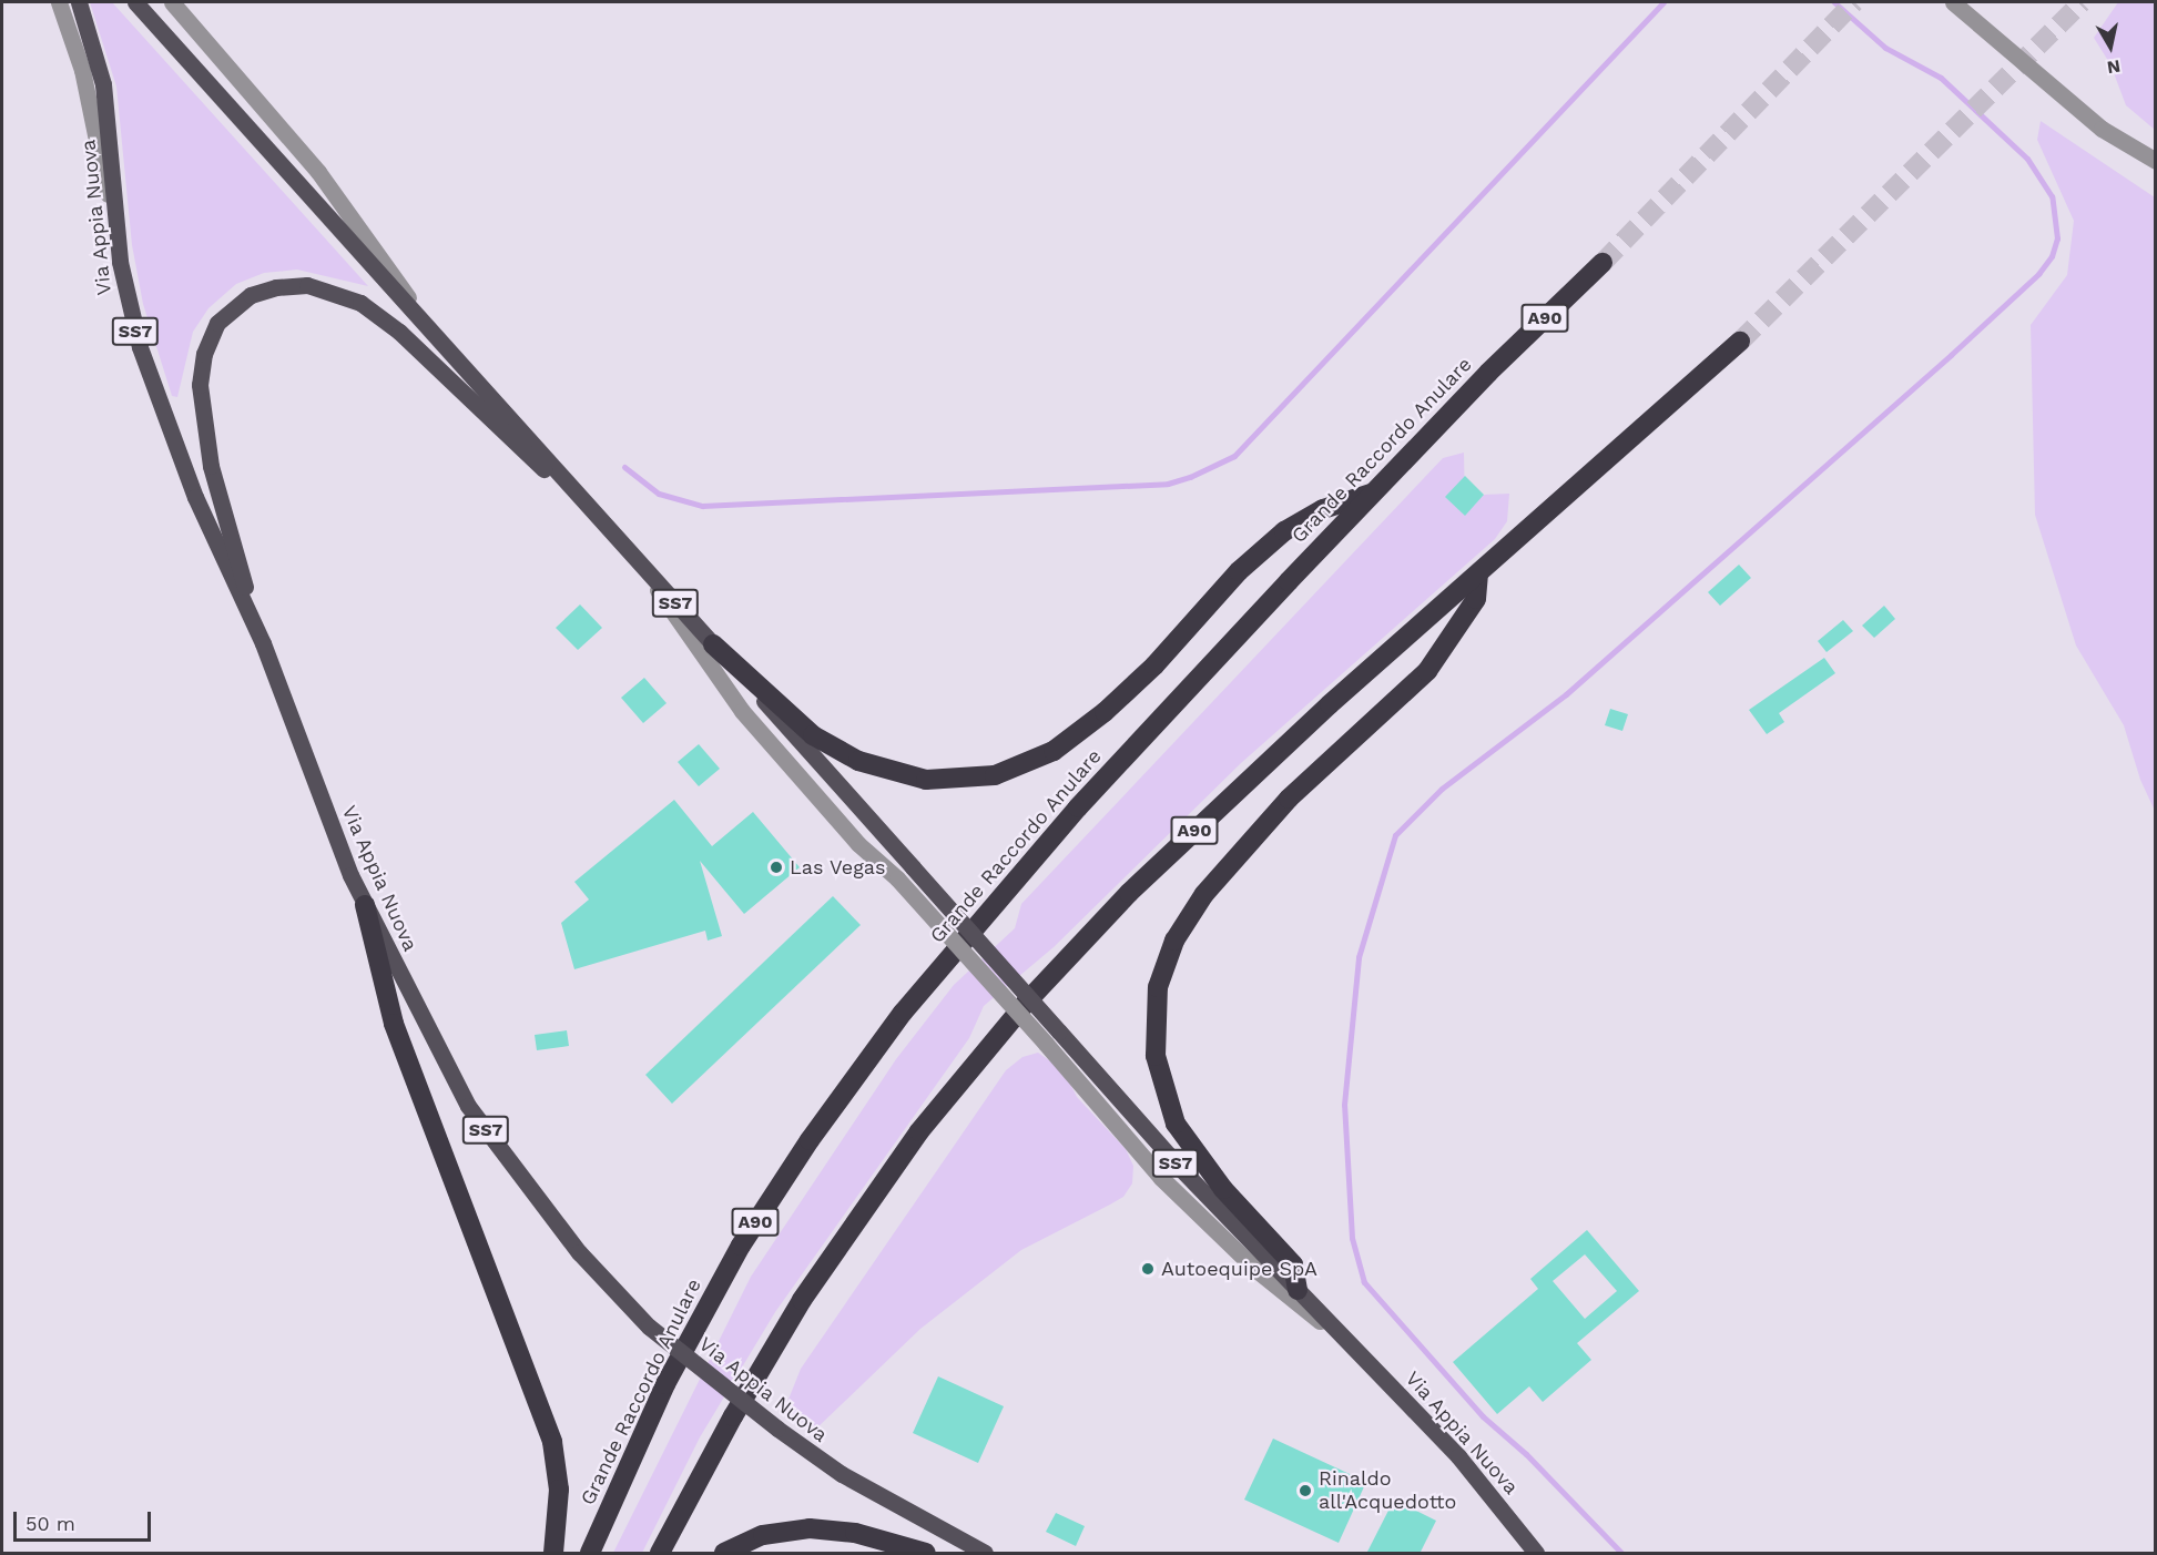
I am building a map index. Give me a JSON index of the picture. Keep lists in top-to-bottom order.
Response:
{
  "streets": {
    "highway": ["A90", "Grande Raccordo Anulare"],
    "main road": ["Via Appia Nuova", "SS7"]
  },
  "places": ["Las Vegas", "Autoequipe SpA", "Rinaldo all'Acquedotto"],
  "scale_bar": "50 m",
  "north": "bottom"
}
